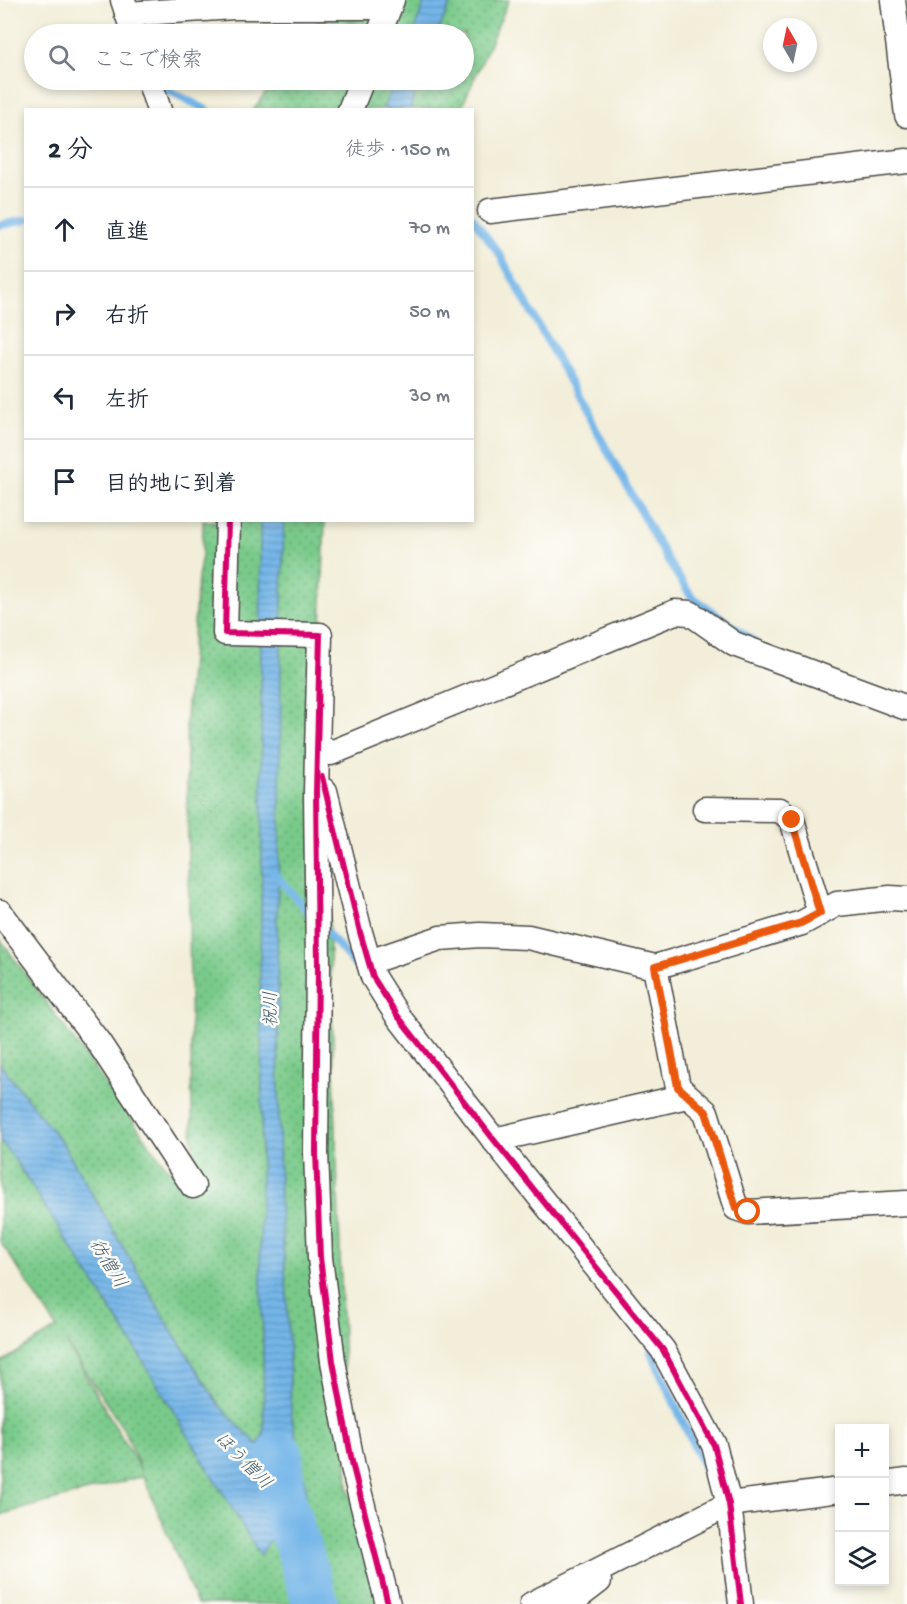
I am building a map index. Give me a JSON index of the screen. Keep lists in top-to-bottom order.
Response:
{
  "water": ["祝川", "彷僧川", "ほう僧川"],
  "north": "top",
  "page": {
    "search": "ここで検索",
    "heading": ["2 分", "徒歩 · 150 m"],
    "list": [
      ["直進", "70 m"],
      ["右折", "50 m"],
      ["左折", "30 m"],
      "目的地に到着"
    ],
    "map_buttons": ["+", "−"]
  }
}
